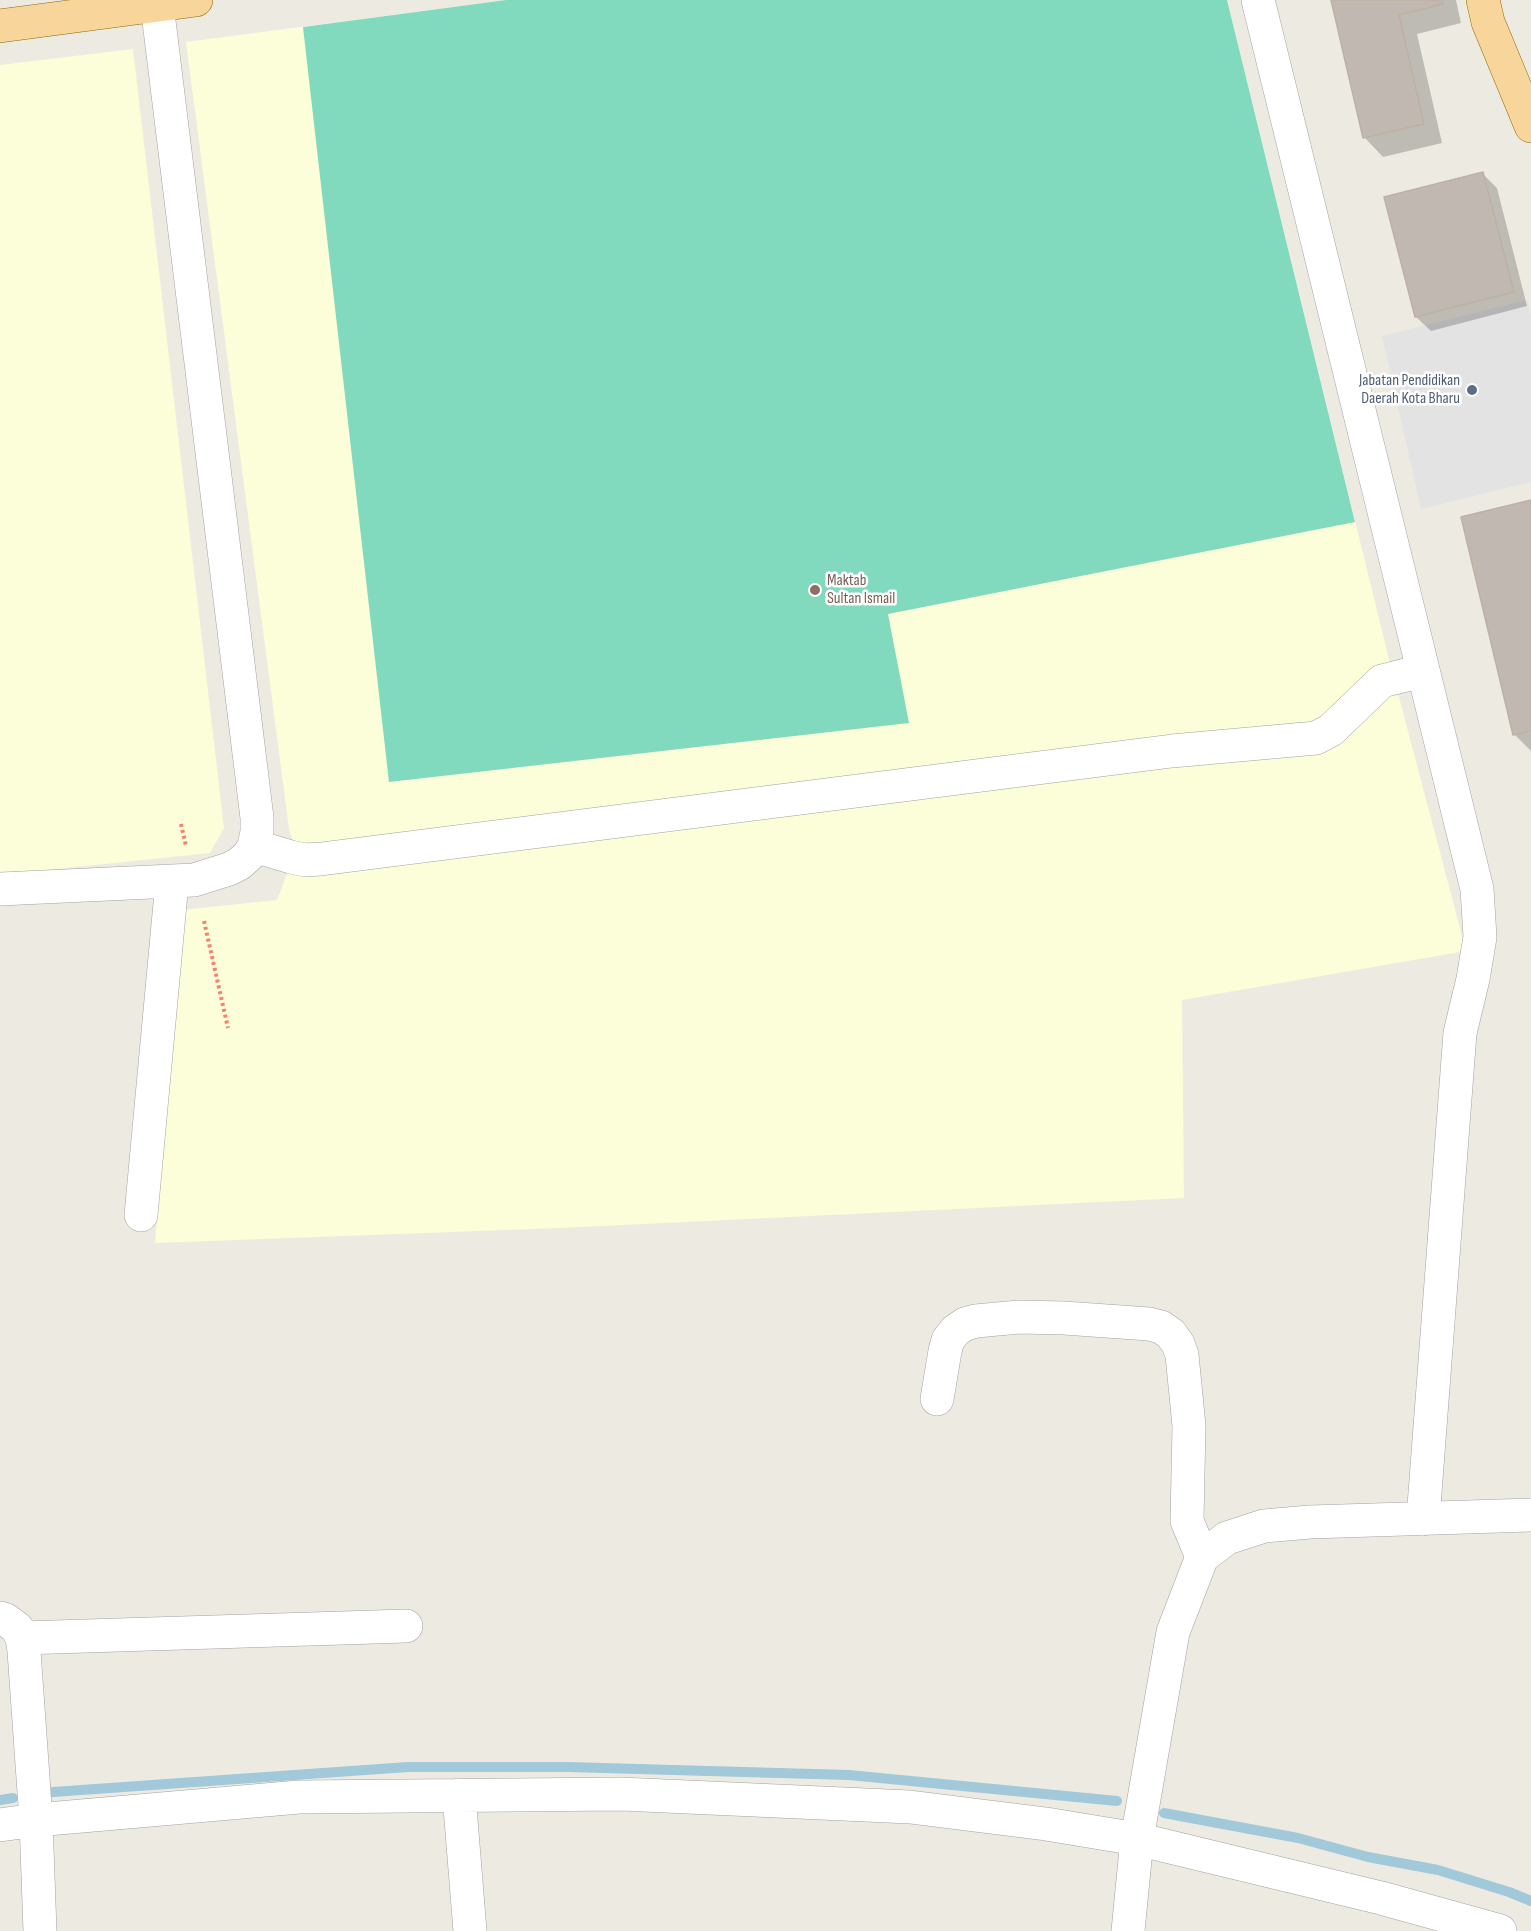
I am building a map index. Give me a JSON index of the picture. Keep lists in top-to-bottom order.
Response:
{
  "places": ["Jabatan Pendidikan Daerah Kota Bharu", "Maktab Sultan Ismail"]
}
